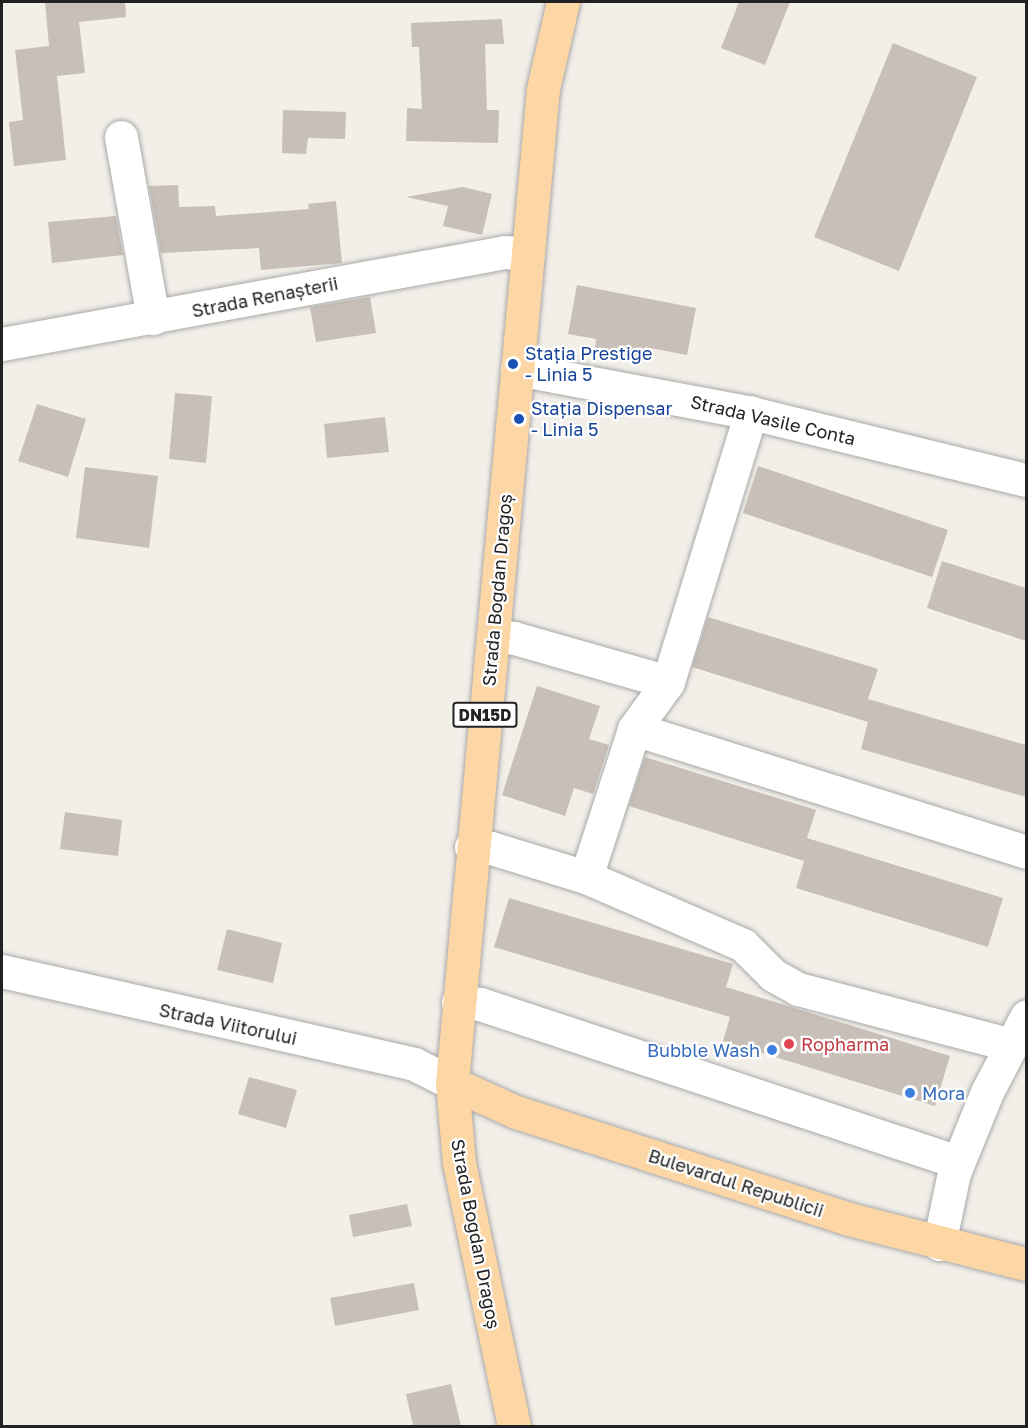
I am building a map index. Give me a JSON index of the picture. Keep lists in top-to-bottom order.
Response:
{
  "streets": {
    "main road": ["Strada Bogdan Dragoș", "DN15D", "Bulevardul Republicii"],
    "street": ["Strada Renașterii", "Strada Vasile Conta", "Strada Viitorului"]
  },
  "crossings": [
    ["Strada Renașterii", "Strada Bogdan Dragoș"],
    ["Strada Vasile Conta", "Strada Bogdan Dragoș"],
    ["Strada Bogdan Dragoș", "Strada Viitorului"],
    ["Strada Bogdan Dragoș", "Bulevardul Republicii"],
    ["Strada Viitorului", "Bulevardul Republicii"]
  ],
  "places": [
    "Stația Prestige - Linia 5",
    "Stația Dispensar - Linia 5",
    "Ropharma",
    "Bubble Wash",
    "Mora"
  ]
}
